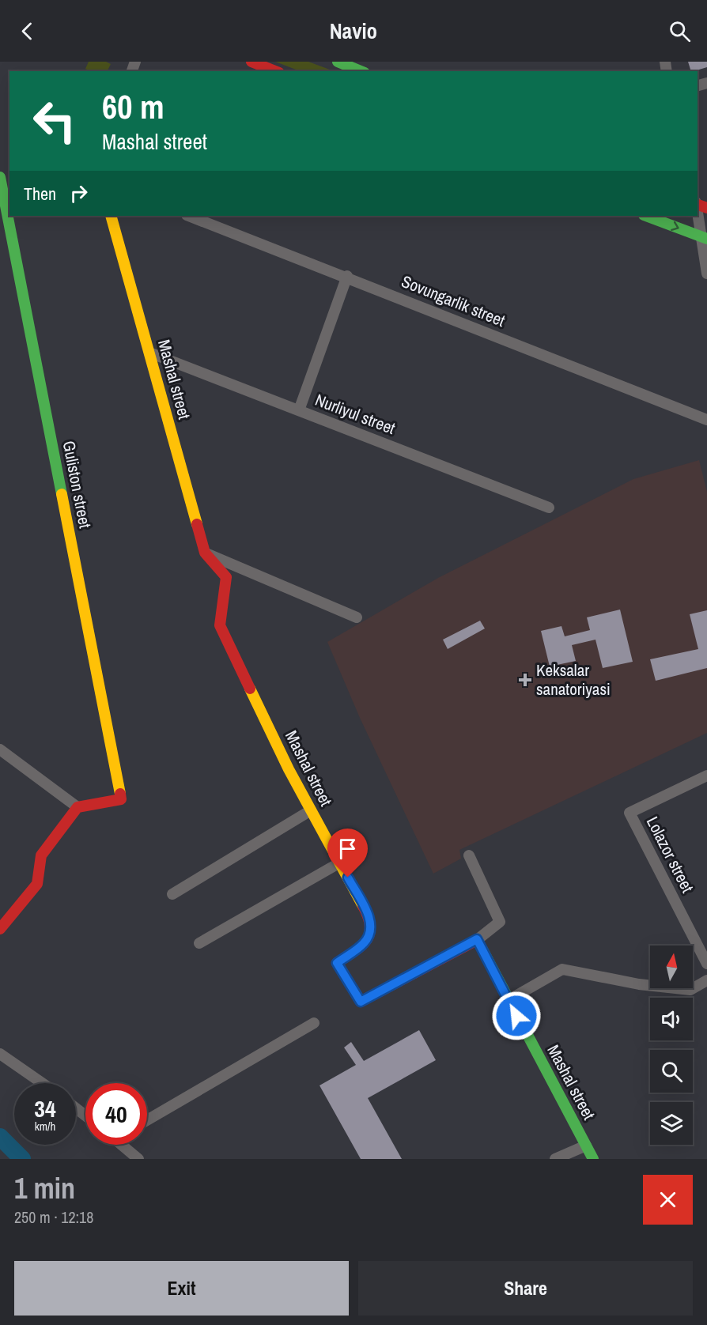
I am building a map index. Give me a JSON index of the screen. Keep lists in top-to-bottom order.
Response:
{
  "streets": {
    "street": [
      "Sovungarlik street",
      "Mashal street",
      "Nurliyul street",
      "Guliston street",
      "Lolazor street"
    ]
  },
  "crossings": [
    ["Mashal street", "Nurliyul street"]
  ],
  "places": {
    "health": ["Keksalar sanatoriyasi"]
  },
  "north": "top",
  "page": {
    "header": "Navio",
    "turn": ["60 m", "Mashal street"],
    "then": "Then",
    "speed": "34 km/h",
    "limit": "40",
    "heading": ["1 min", "250 m · 12:18"],
    "buttons": ["Exit", "Share"]
  }
}
